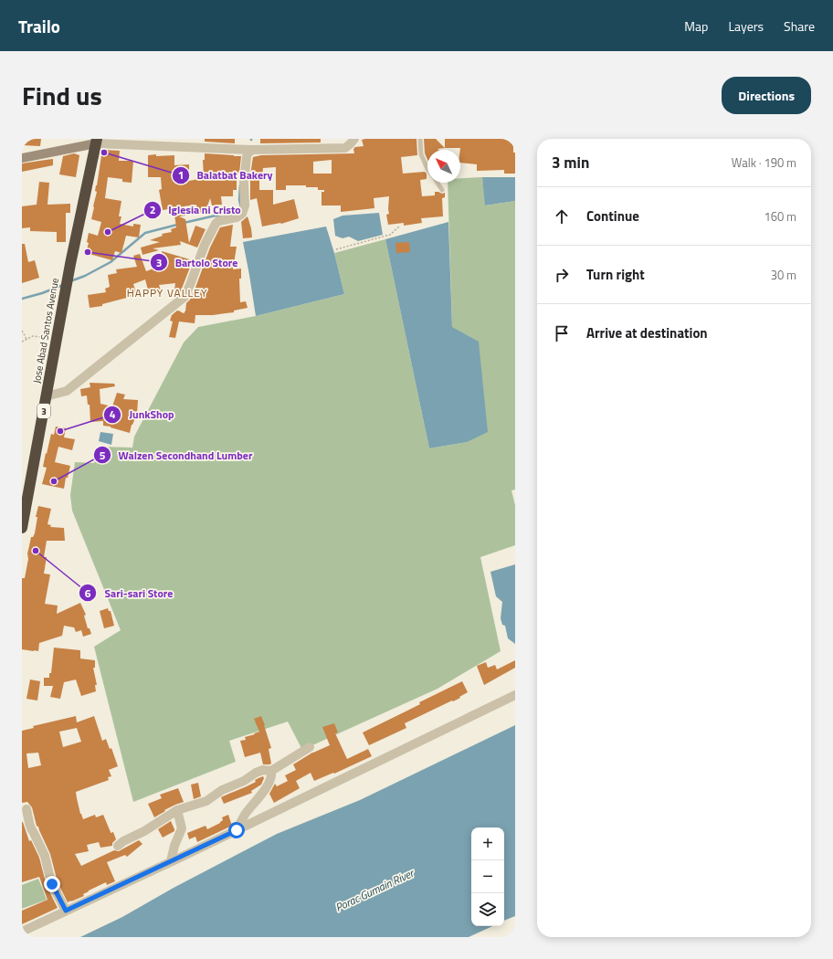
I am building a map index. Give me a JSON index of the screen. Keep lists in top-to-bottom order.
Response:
{
  "streets": {
    "highway": ["Jose Abad Santos Avenue", "3"]
  },
  "districts": ["HAPPY VALLEY"],
  "water": ["Porac Gumain River"],
  "places": [
    "Balatbat Bakery",
    "Iglesia ni Cristo",
    "Bartolo Store",
    "JunkShop",
    "Walzen Secondhand Lumber",
    "Sari-sari Store"
  ],
  "north": "top left",
  "page": {
    "header": "Trailo",
    "nav": ["Map", "Layers", "Share"],
    "title": "Find us",
    "buttons": "Directions",
    "heading": ["3 min", "Walk · 190 m"],
    "list": [
      ["Continue", "160 m"],
      ["Turn right", "30 m"],
      "Arrive at destination"
    ],
    "map_buttons": ["+", "−"]
  }
}
